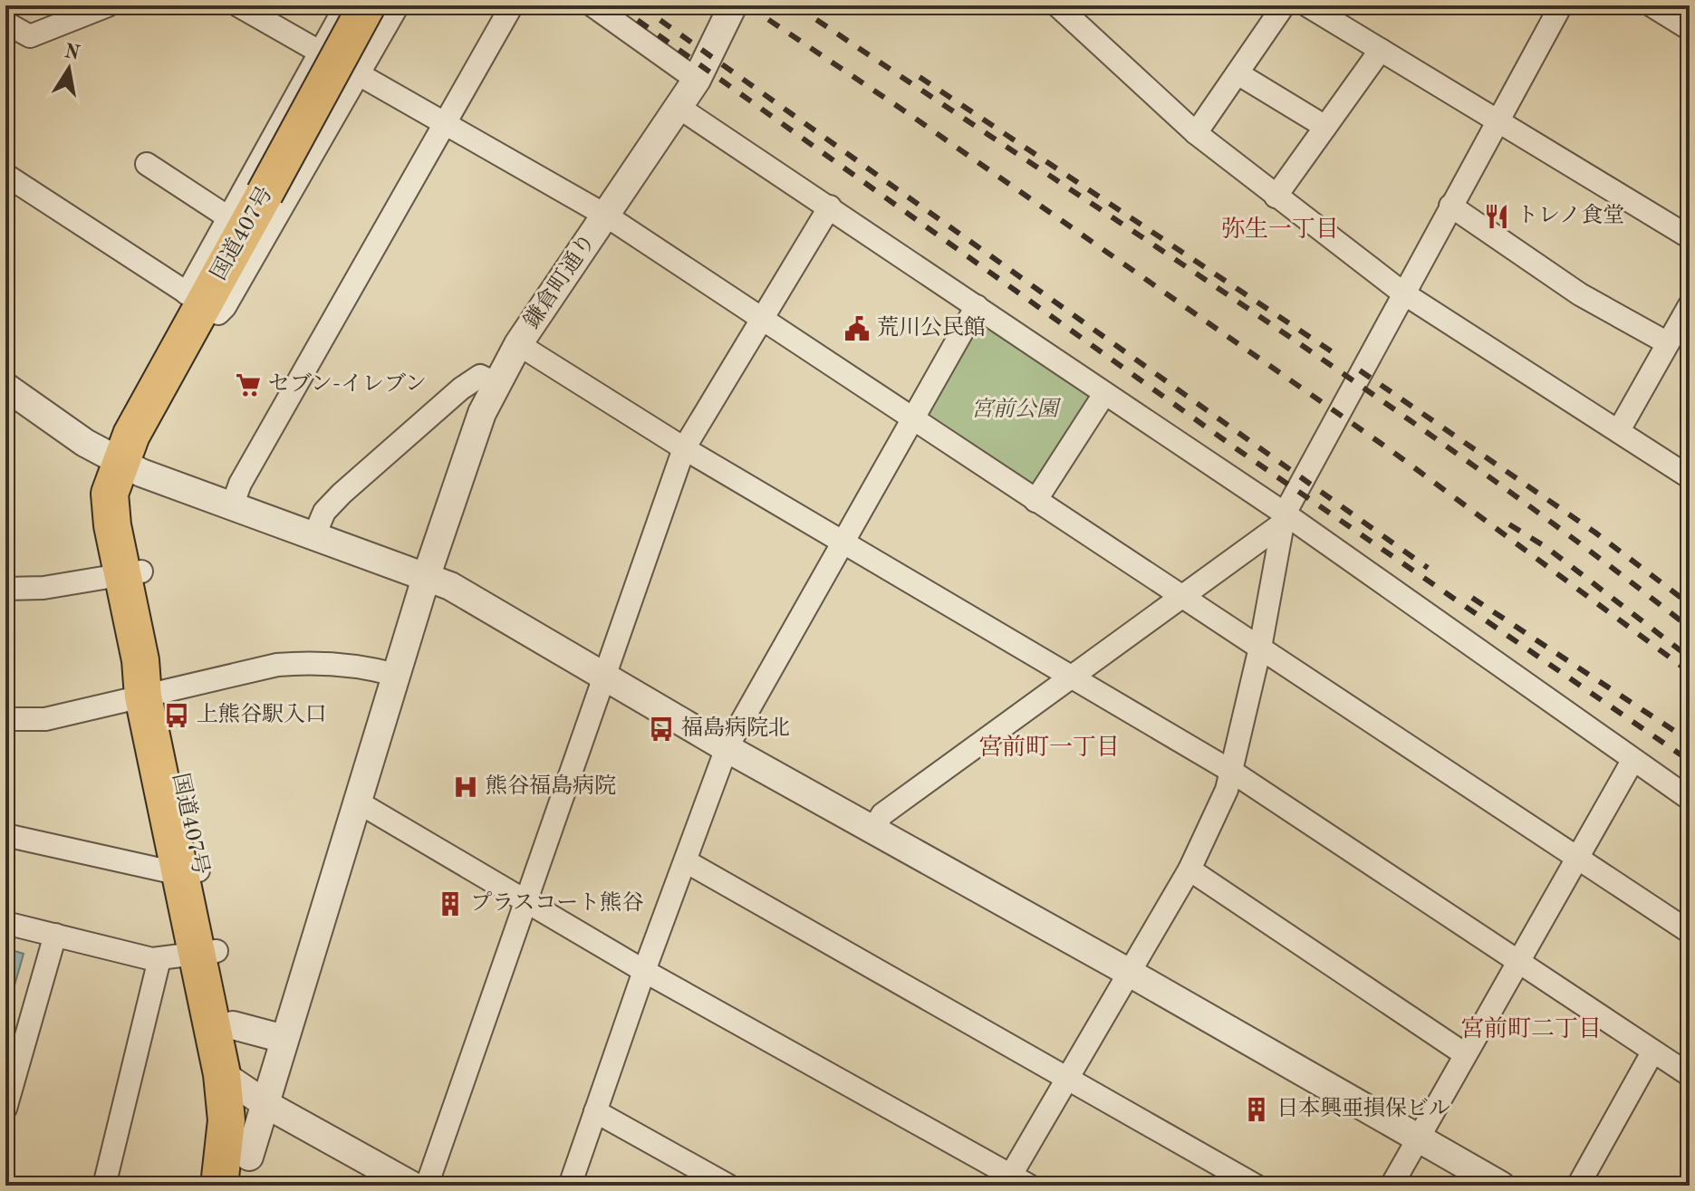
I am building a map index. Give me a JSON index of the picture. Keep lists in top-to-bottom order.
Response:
{
  "streets": {
    "highway": ["国道407号"],
    "street": ["鎌倉町通り"]
  },
  "crossings": [
    ["国道407号", "鎌倉町通り"]
  ],
  "districts": ["弥生一丁目", "宮前町一丁目", "宮前町二丁目"],
  "parks": ["宮前公園"],
  "places": {
    "restaurant": ["トレノ食堂"],
    "public building": ["荒川公民館"],
    "supermarket": ["セブン-イレブン"],
    "bus stop": ["上熊谷駅入口", "福島病院北"],
    "hospital": ["熊谷福島病院"],
    "building": ["プラスコート熊谷", "日本興亜損保ビル"]
  },
  "north": "top"
}
